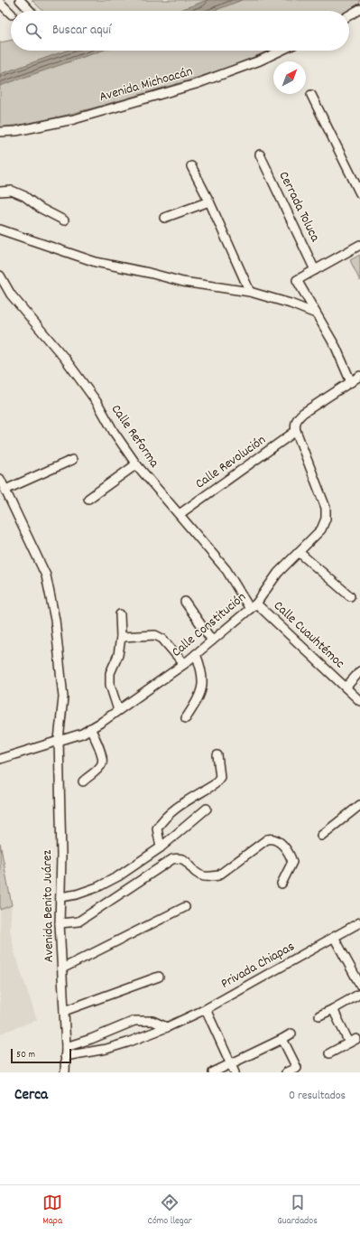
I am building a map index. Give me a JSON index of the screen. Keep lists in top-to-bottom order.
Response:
{
  "streets": {
    "street": [
      "Avenida Michoacán",
      "Cerrada Toluca",
      "Calle Reforma",
      "Calle Revolución",
      "Calle Constitución",
      "Calle Cuauhtémoc",
      "Avenida Benito Juárez",
      "Privada Chiapas"
    ]
  },
  "crossings": [
    ["Calle Reforma", "Calle Revolución"],
    ["Calle Reforma", "Calle Constitución"],
    ["Calle Reforma", "Calle Cuauhtémoc"],
    ["Calle Revolución", "Calle Constitución"],
    ["Calle Constitución", "Calle Cuauhtémoc"],
    ["Calle Constitución", "Avenida Benito Juárez"],
    ["Avenida Benito Juárez", "Privada Chiapas"]
  ],
  "scale_bar": "50 m",
  "north": "top right",
  "page": {
    "search": "Buscar aquí",
    "scale": "50 m",
    "heading": ["Cerca", "0 resultados"],
    "nav": ["Mapa", "Cómo llegar", "Guardados"]
  }
}
